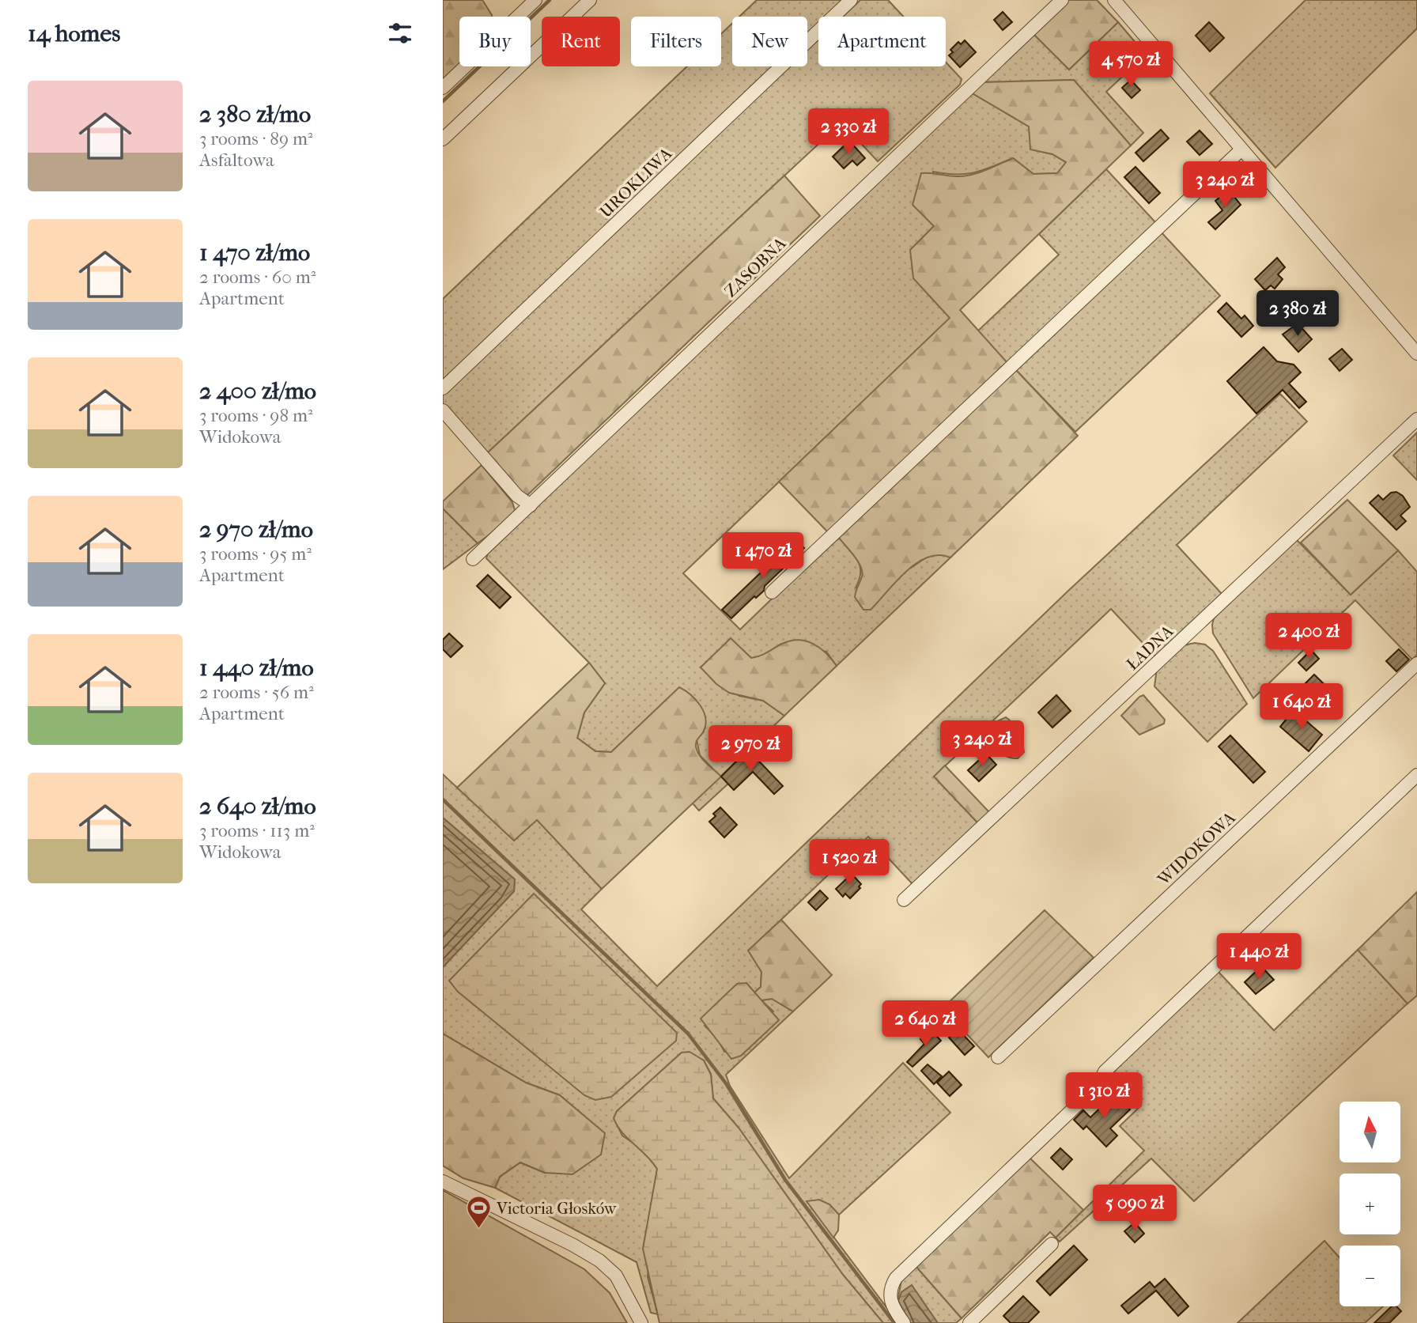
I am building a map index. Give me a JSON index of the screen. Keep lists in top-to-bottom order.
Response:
{
  "streets": {
    "street": [
      "UROKLIWA",
      "ZASOBNA",
      "ŁADNA",
      "WIDOKOWA"
    ]
  },
  "places": {
    "sports": ["Victoria Głosków"]
  },
  "north": "top",
  "page": {
    "heading": "14 homes",
    "chip": [
      "Buy",
      "Rent",
      "Filters",
      "New",
      "Apartment"
    ],
    "price": [
      "4 570 zł",
      "2 330 zł",
      "3 240 zł",
      "2 380 zł",
      "1 470 zł",
      "2 400 zł",
      "1 640 zł",
      "3 240 zł",
      "2 970 zł",
      "1 520 zł",
      "1 440 zł",
      "2 640 zł",
      "1 310 zł",
      "5 090 zł"
    ],
    "list": [
      {
        "name": "2 380 zł/mo",
        "note": "3 rooms · 89 m² · Asfaltowa"
      },
      {
        "name": "1 470 zł/mo",
        "note": "2 rooms · 60 m² · Apartment"
      },
      {
        "name": "2 400 zł/mo",
        "note": "3 rooms · 98 m² · Widokowa"
      },
      {
        "name": "2 970 zł/mo",
        "note": "3 rooms · 95 m² · Apartment"
      },
      {
        "name": "1 440 zł/mo",
        "note": "2 rooms · 56 m² · Apartment"
      },
      {
        "name": "2 640 zł/mo",
        "note": "3 rooms · 113 m² · Widokowa"
      }
    ],
    "map_buttons": ["+", "−"]
  }
}
